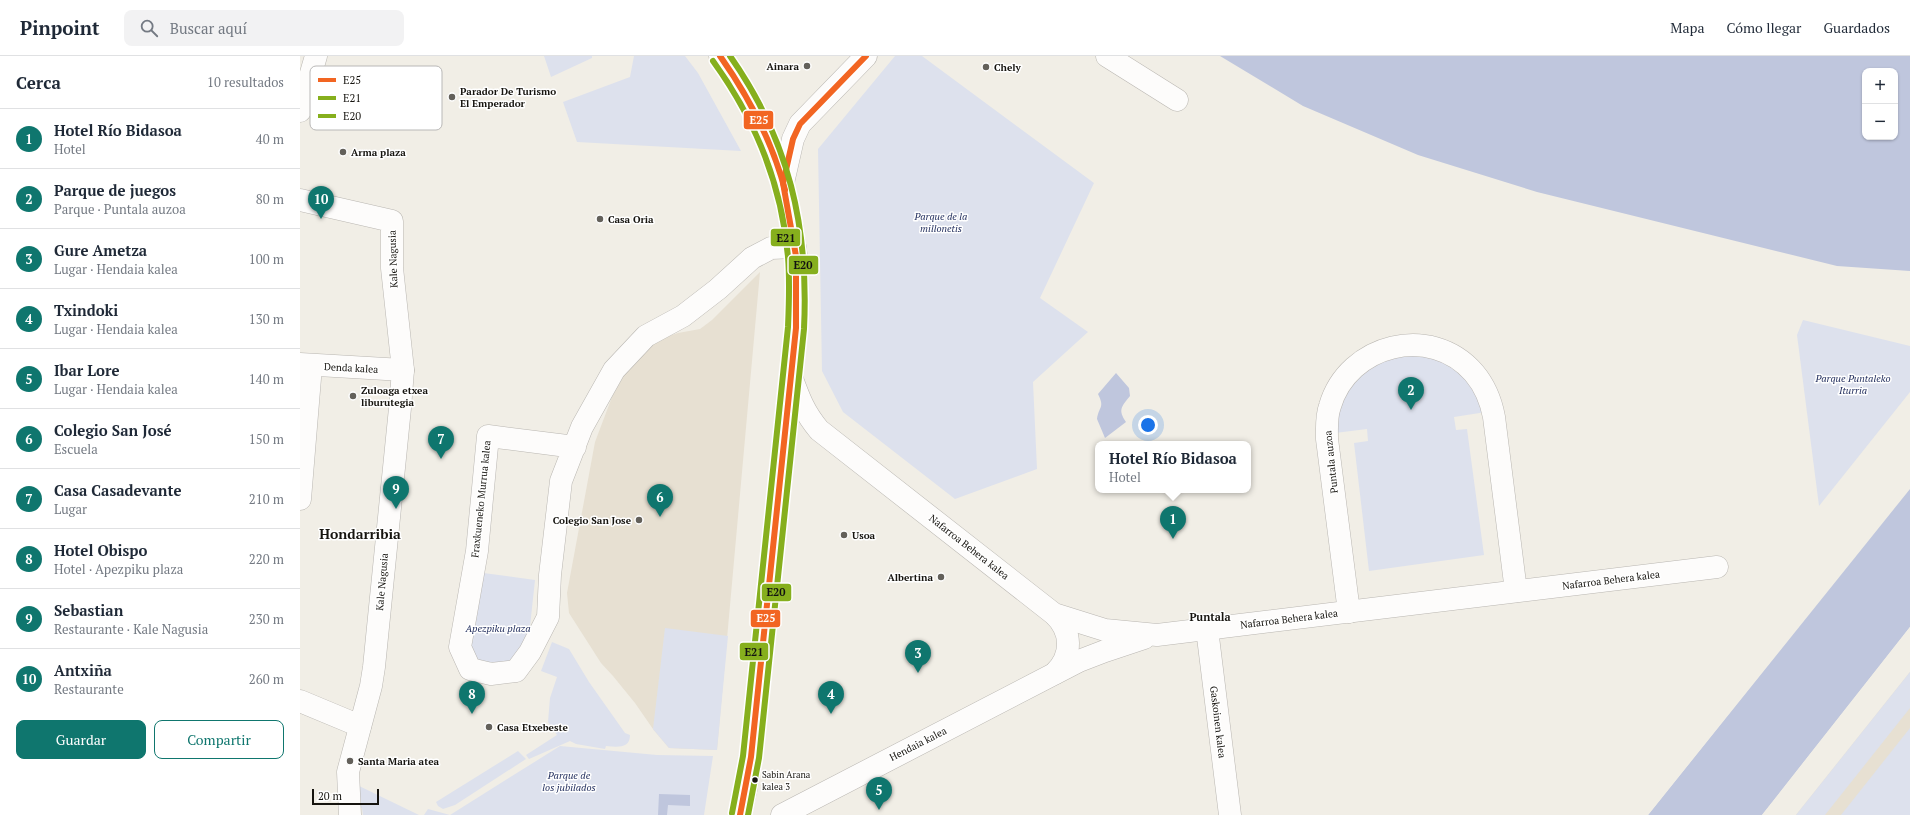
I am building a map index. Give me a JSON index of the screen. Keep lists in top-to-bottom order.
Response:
{
  "streets": {
    "street": [
      "Kale Nagusia",
      "Denda kalea",
      "Puntala auzoa",
      "Fraxkueneko Murrua kalea",
      "Nafarroa Behera kalea",
      "Gaskoinen kalea",
      "Hendaia kalea"
    ]
  },
  "crossings": [
    ["Kale Nagusia", "Denda kalea"],
    ["Puntala auzoa", "Nafarroa Behera kalea"],
    ["Nafarroa Behera kalea", "Gaskoinen kalea"],
    ["Nafarroa Behera kalea", "Hendaia kalea"]
  ],
  "districts": ["Hondarribia", "Puntala"],
  "parks": [
    "Parque de la millonetis",
    "Parque Puntaleko Iturria",
    "Apezpiku plaza",
    "Parque de los jubilados"
  ],
  "places": [
    "Ainara",
    "Chely",
    "Parador De Turismo El Emperador",
    "Arma plaza",
    "Casa Oria",
    "Zuloaga etxea liburutegia",
    "Colegio San Jose",
    "Usoa",
    "Albertina",
    "Casa Etxebeste",
    "Santa Maria atea",
    "Sabin Arana kalea 3"
  ],
  "lines": ["transit line E25", "transit line E20", "transit line E21"],
  "legend": ["E25", "E21", "E20"],
  "scale_bar": "20 m",
  "page": {
    "header": "Pinpoint",
    "search": "Buscar aquí",
    "nav": ["Mapa", "Cómo llegar", "Guardados"],
    "heading": ["Cerca", "10 resultados"],
    "map_buttons": ["+", "−"],
    "list": [
      {
        "mark": "1",
        "name": "Hotel Río Bidasoa",
        "note": "Hotel",
        "value": "40 m"
      },
      {
        "mark": "2",
        "name": "Parque de juegos",
        "note": "Parque · Puntala auzoa",
        "value": "80 m"
      },
      {
        "mark": "3",
        "name": "Gure Ametza",
        "note": "Lugar · Hendaia kalea",
        "value": "100 m"
      },
      {
        "mark": "4",
        "name": "Txindoki",
        "note": "Lugar · Hendaia kalea",
        "value": "130 m"
      },
      {
        "mark": "5",
        "name": "Ibar Lore",
        "note": "Lugar · Hendaia kalea",
        "value": "140 m"
      },
      {
        "mark": "6",
        "name": "Colegio San José",
        "note": "Escuela",
        "value": "150 m"
      },
      {
        "mark": "7",
        "name": "Casa Casadevante",
        "note": "Lugar",
        "value": "210 m"
      },
      {
        "mark": "8",
        "name": "Hotel Obispo",
        "note": "Hotel · Apezpiku plaza",
        "value": "220 m"
      },
      {
        "mark": "9",
        "name": "Sebastian",
        "note": "Restaurante · Kale Nagusia",
        "value": "230 m"
      },
      {
        "mark": "10",
        "name": "Antxiña",
        "note": "Restaurante",
        "value": "260 m"
      }
    ],
    "pins": [
      "10",
      "2",
      "7",
      "9",
      "6",
      "1",
      "3",
      "4",
      "8",
      "5"
    ],
    "popup": ["Hotel Río Bidasoa", "Hotel"],
    "buttons": ["Guardar", "Compartir"],
    "scale": "20 m"
  }
}
